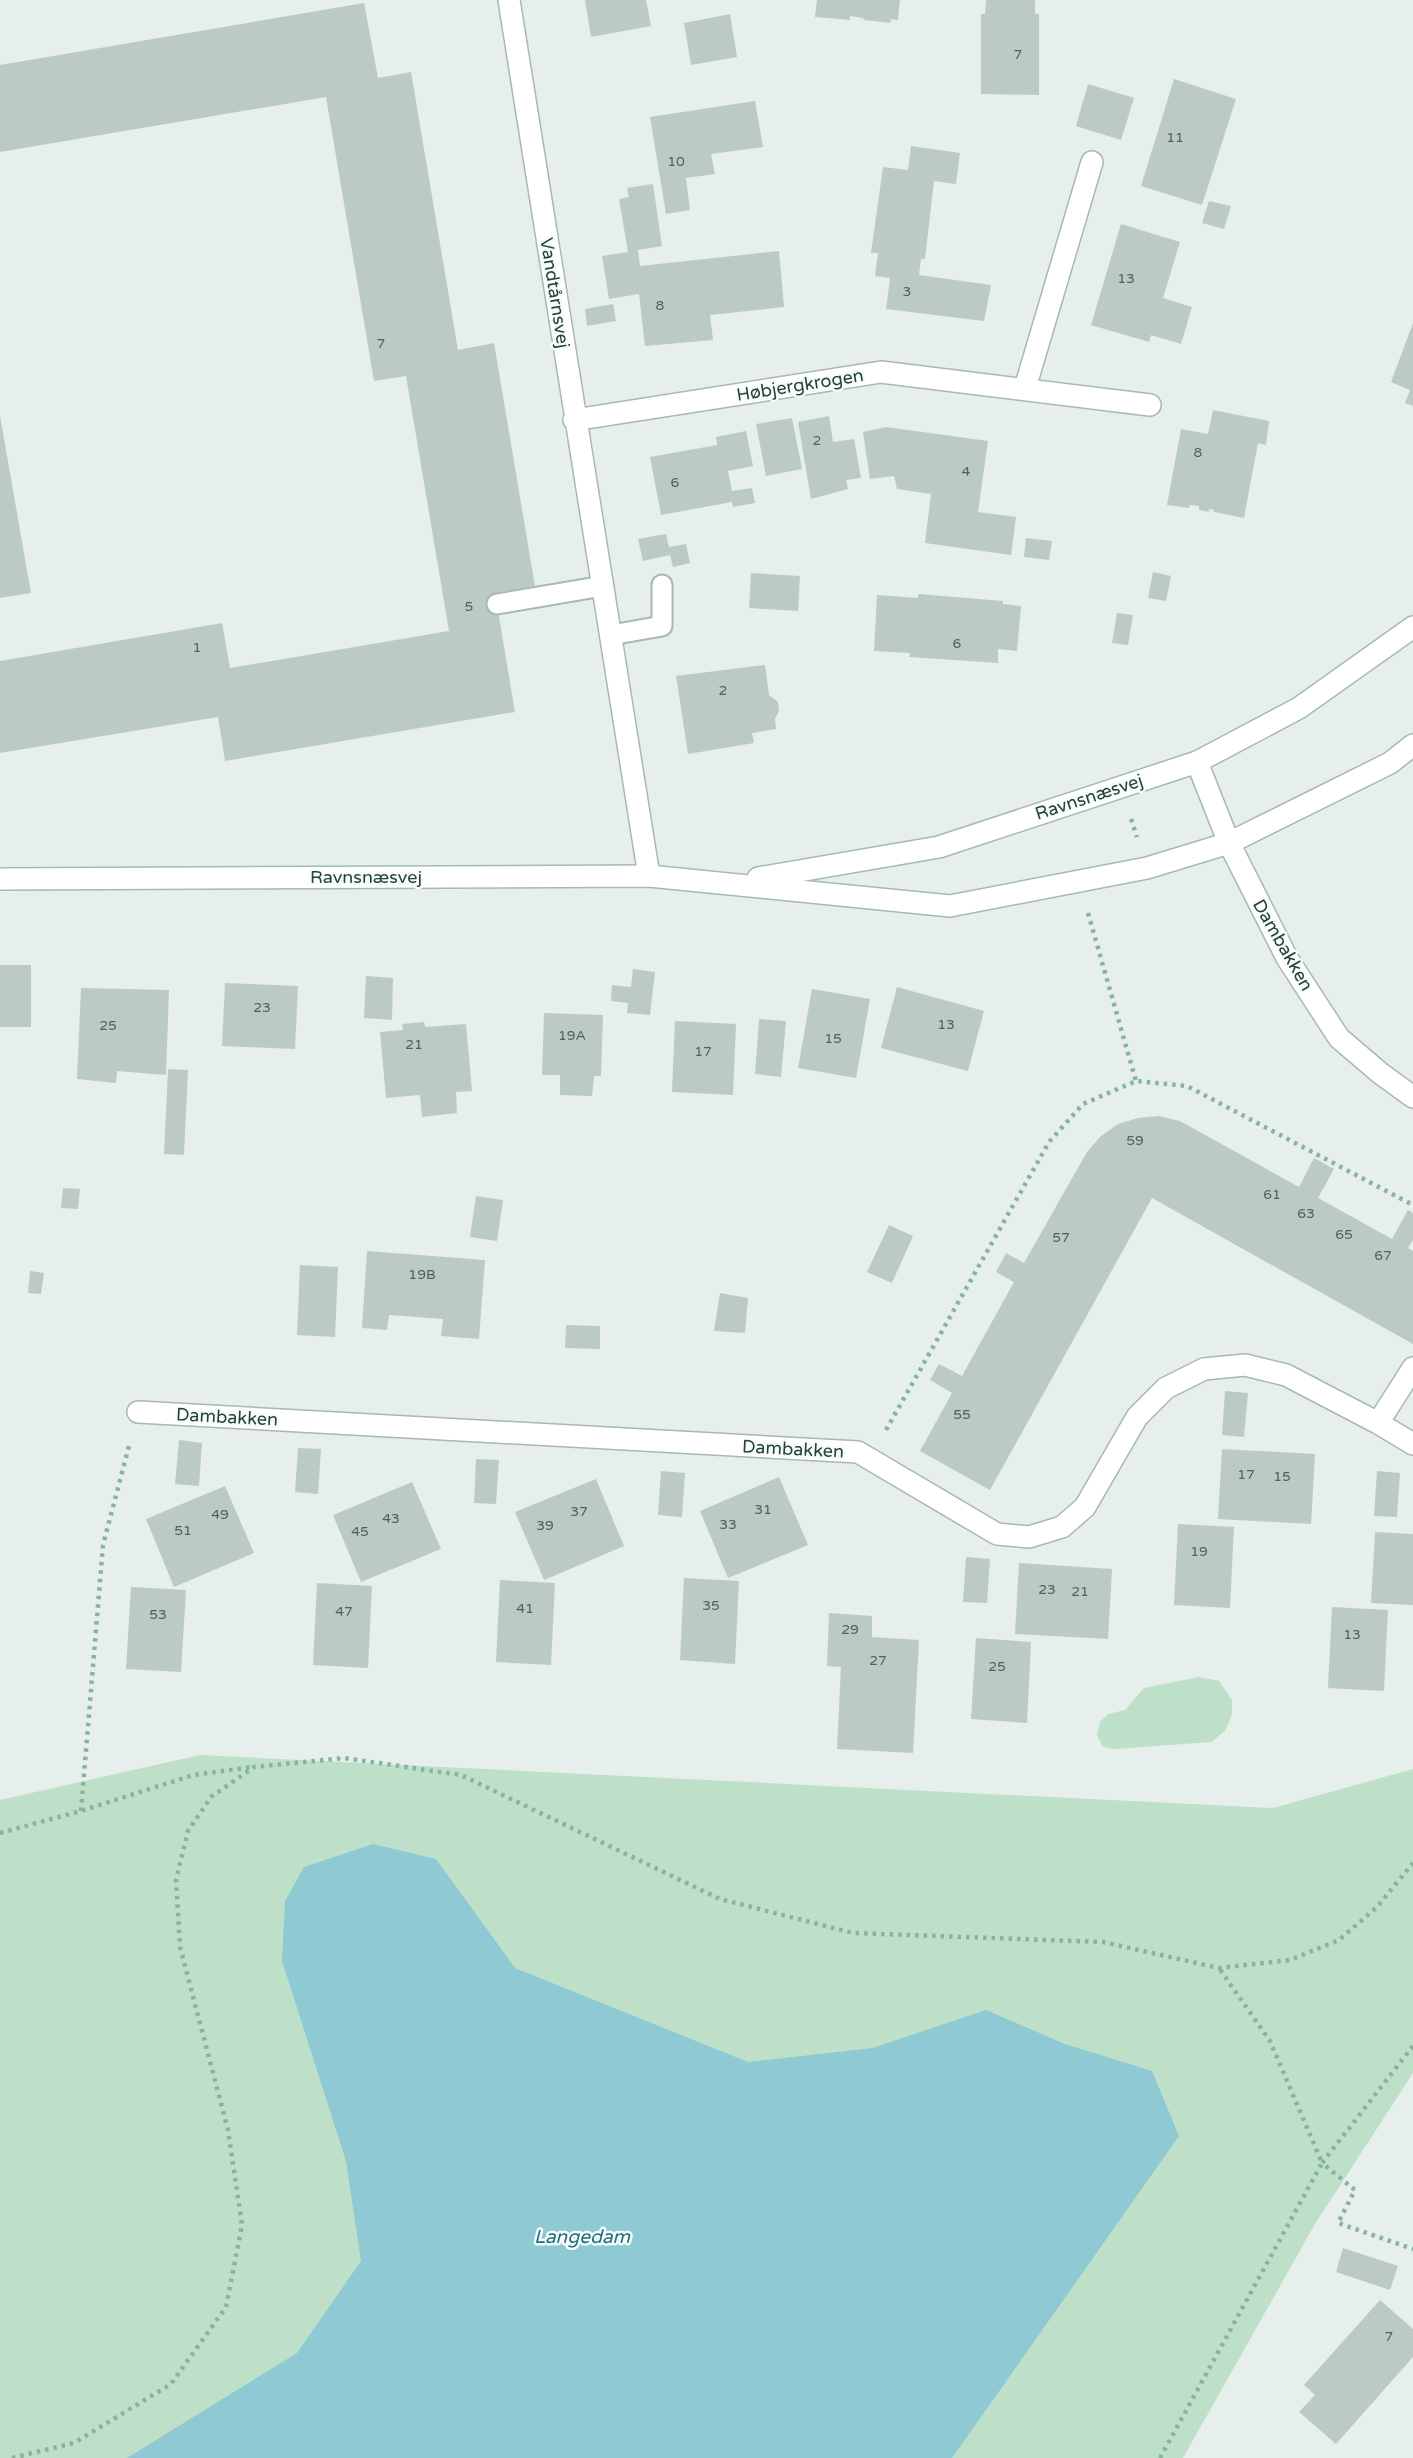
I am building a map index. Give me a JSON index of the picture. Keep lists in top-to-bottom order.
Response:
{
  "streets": {
    "street": [
      "Vandtårnsvej",
      "Høbjergkrogen",
      "Ravnsnæsvej",
      "Dambakken"
    ]
  },
  "crossings": [
    ["Vandtårnsvej", "Høbjergkrogen"],
    ["Vandtårnsvej", "Ravnsnæsvej"],
    ["Ravnsnæsvej", "Dambakken"]
  ],
  "water": ["Langedam"],
  "house_numbers": [
    "7",
    "11",
    "10",
    "13",
    "3",
    "8",
    "7",
    "2",
    "8",
    "4",
    "6",
    "5",
    "6",
    "1",
    "2",
    "23",
    "13",
    "25",
    "19A",
    "15",
    "21",
    "17",
    "59",
    "61",
    "63",
    "65",
    "57",
    "67",
    "19B",
    "55",
    "17",
    "15",
    "31",
    "37",
    "49",
    "43",
    "33",
    "39",
    "51",
    "45",
    "19",
    "23",
    "21",
    "35",
    "41",
    "47",
    "53",
    "29",
    "13",
    "27",
    "25",
    "7"
  ]
}
